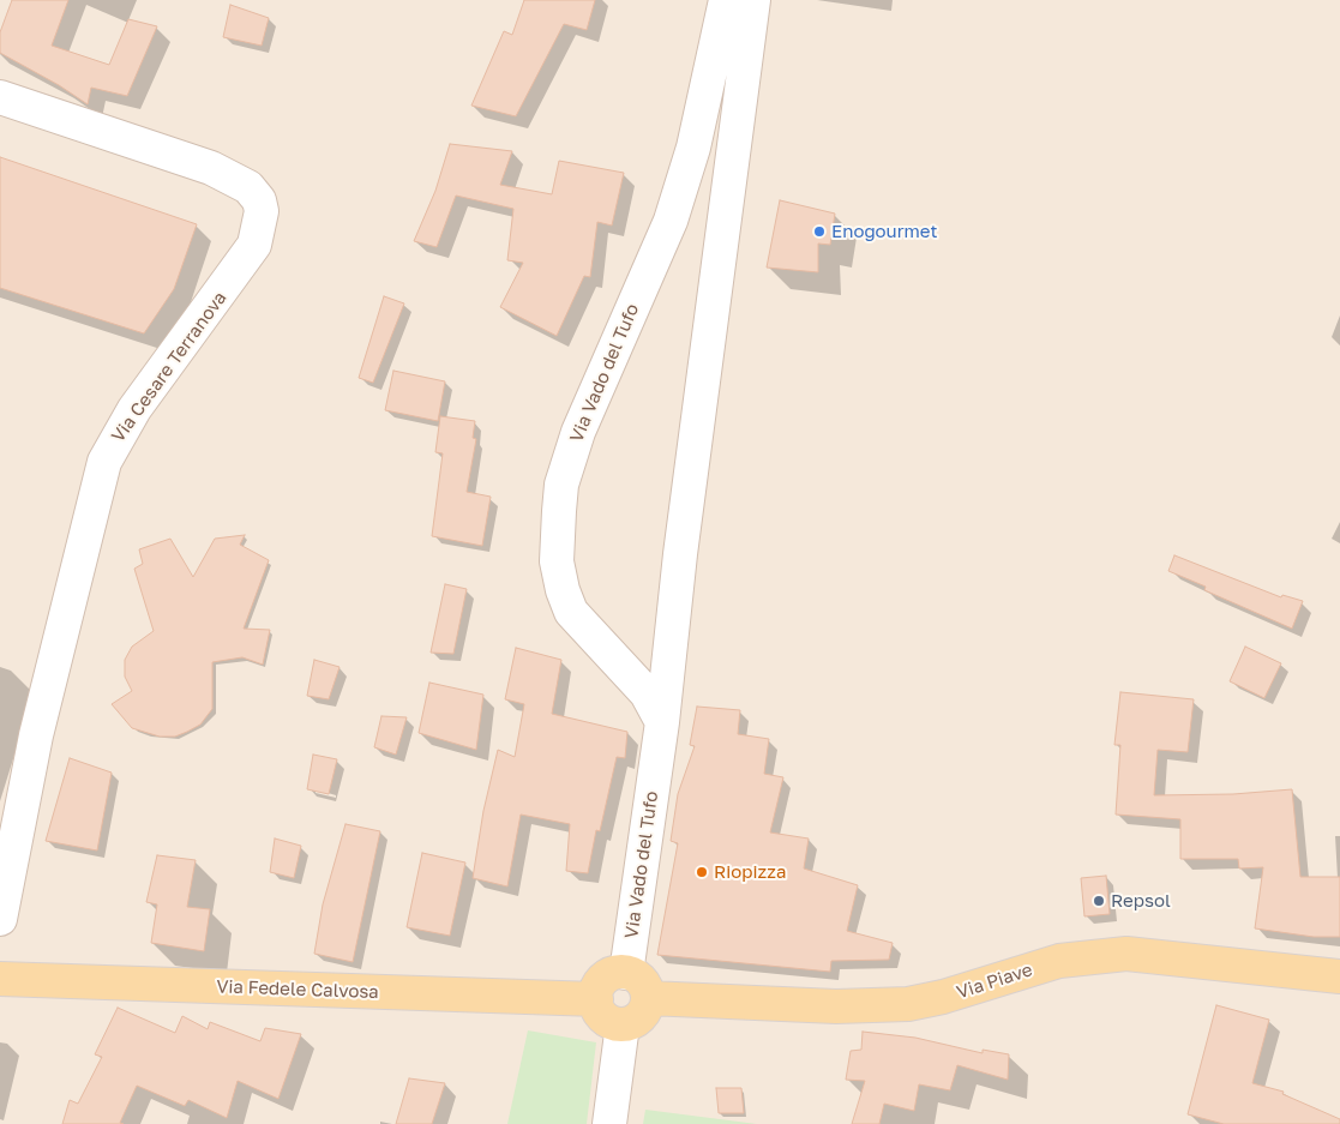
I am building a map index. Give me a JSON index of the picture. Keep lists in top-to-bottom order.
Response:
{
  "streets": {
    "main road": ["Via Piave", "Via Fedele Calvosa"],
    "street": ["Via Cesare Terranova", "Via Vado del Tufo"]
  },
  "crossings": [
    ["Via Vado del Tufo", "Via Piave"],
    ["Via Vado del Tufo", "Via Fedele Calvosa"],
    ["Via Piave", "Via Fedele Calvosa"]
  ],
  "places": ["Enogourmet", "Riopizza", "Repsol"]
}
